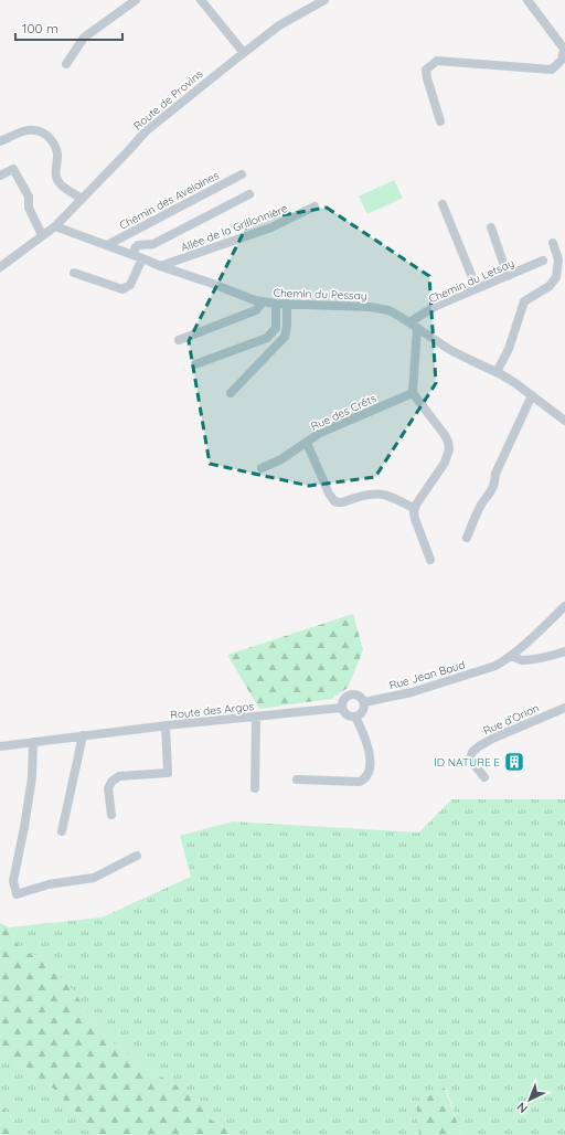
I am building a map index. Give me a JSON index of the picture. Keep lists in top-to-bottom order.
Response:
{
  "streets": {
    "street": [
      "Route de Provins",
      "Chemin des Avelaines",
      "Allée de la Grillonnière",
      "Chemin du Letsay",
      "Chemin du Pessay",
      "Rue des Crêts",
      "Rue Jean Baud",
      "Route des Argos",
      "Rue d’Orion"
    ]
  },
  "crossings": [
    ["Route de Provins", "Chemin du Pessay"],
    ["Chemin des Avelaines", "Chemin du Pessay"],
    ["Allée de la Grillonnière", "Chemin du Pessay"],
    ["Chemin du Letsay", "Chemin du Pessay"],
    ["Rue Jean Baud", "Route des Argos"]
  ],
  "places": {
    "building": ["ID NATURE E"]
  },
  "scale_bar": "100 m",
  "north": "bottom left"
}
